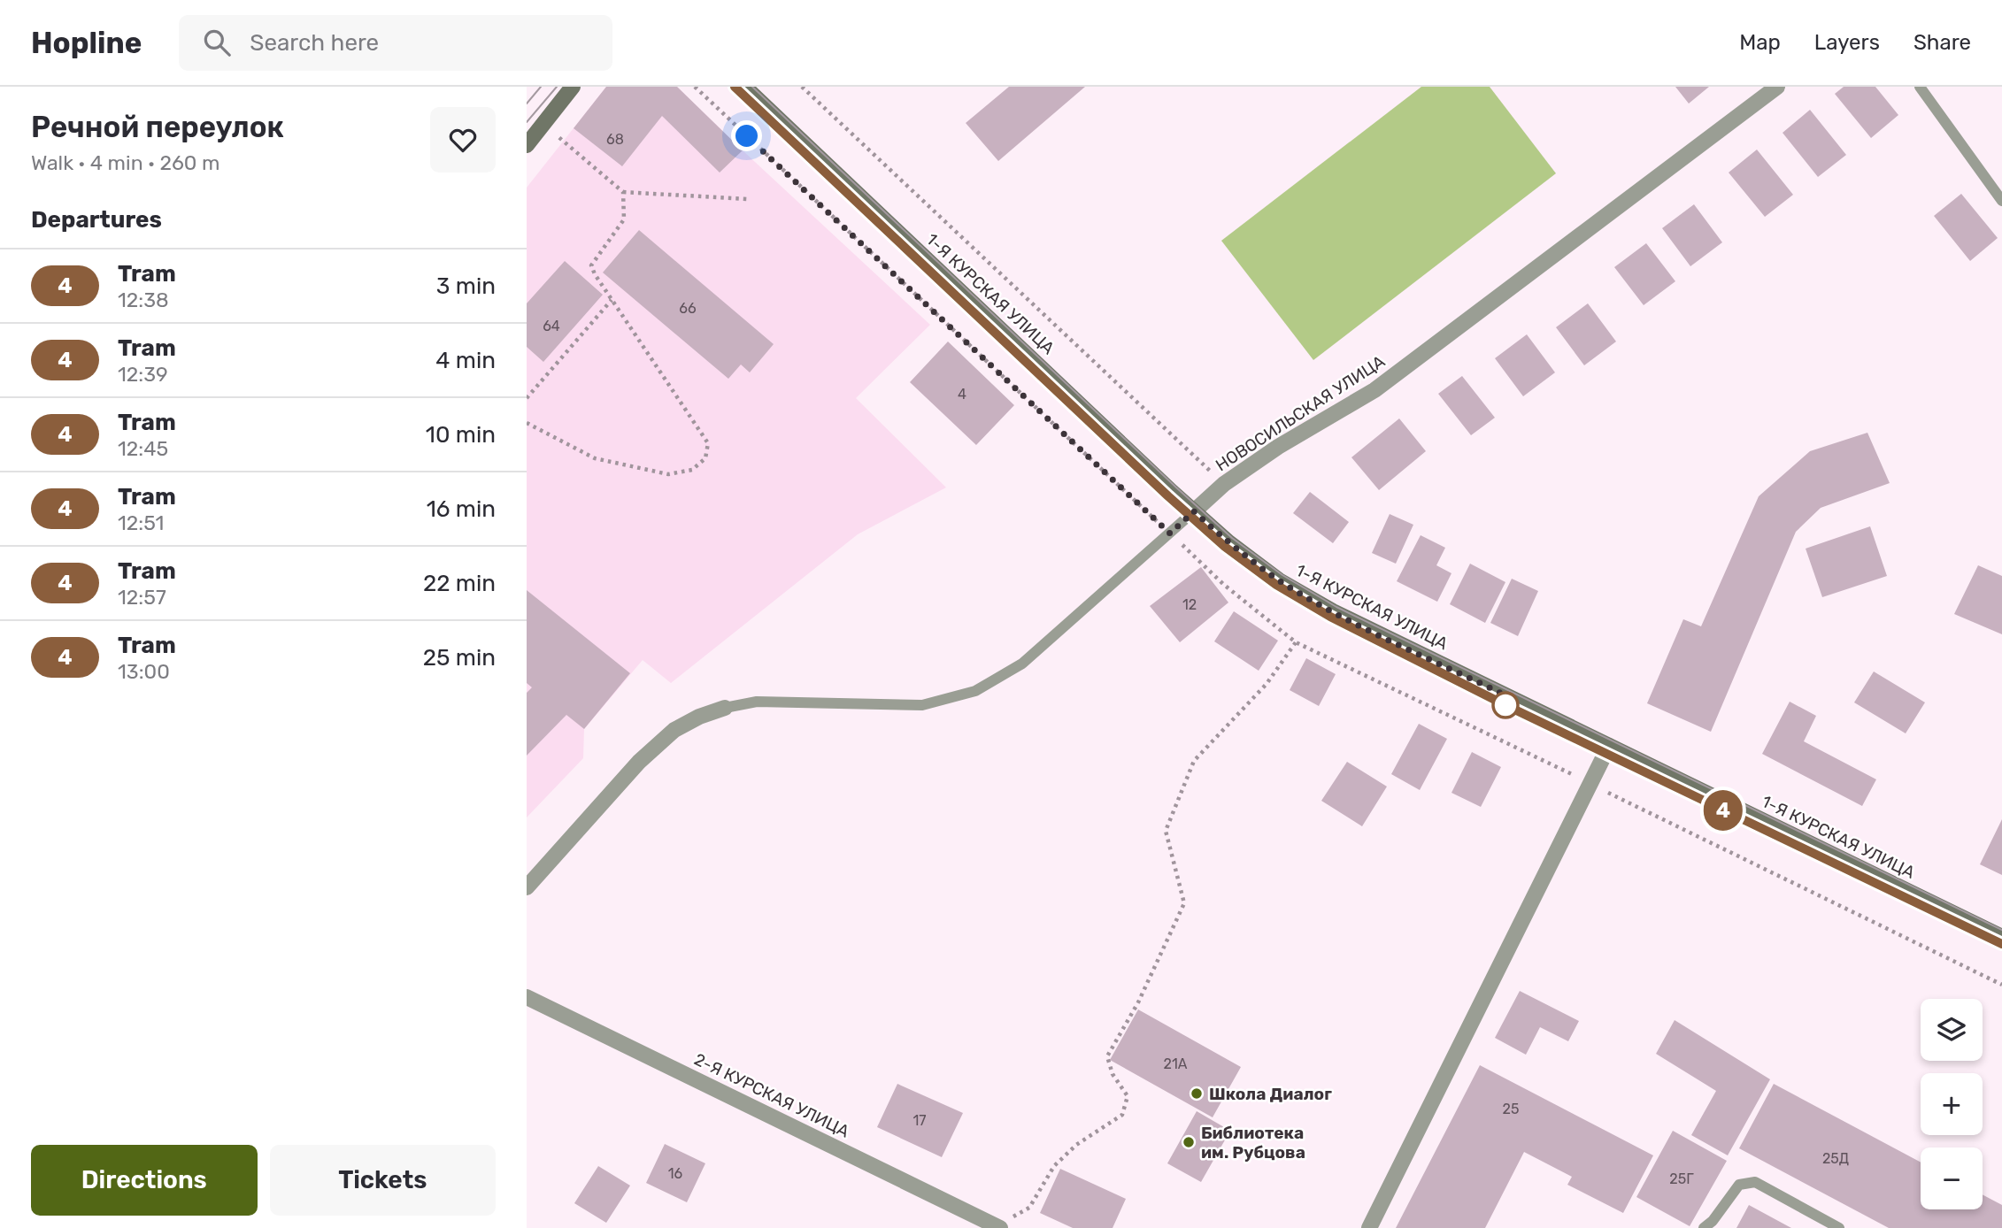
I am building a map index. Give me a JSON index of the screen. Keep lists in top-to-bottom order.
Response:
{
  "streets": {
    "main road": ["1-Я КУРСКАЯ УЛИЦА"],
    "street": ["НОВОСИЛЬСКАЯ УЛИЦА", "2-Я КУРСКАЯ УЛИЦА"]
  },
  "crossings": [
    ["1-Я КУРСКАЯ УЛИЦА", "НОВОСИЛЬСКАЯ УЛИЦА"]
  ],
  "places": ["Школа Диалог", "Библиотека им. Рубцова"],
  "lines": ["tram line 4"],
  "house_numbers": [
    "68",
    "66",
    "64",
    "4",
    "12",
    "21А",
    "25",
    "17",
    "25Д",
    "16",
    "25Г"
  ],
  "page": {
    "header": "Hopline",
    "search": "Search here",
    "nav": ["Map", "Layers", "Share"],
    "heading": [
      ["Речной переулок", "Walk · 4 min · 260 m"],
      "Departures"
    ],
    "on_map": "4",
    "list": [
      {
        "mark": "4",
        "name": "Tram",
        "note": "12:38",
        "value": "3 min"
      },
      {
        "mark": "4",
        "name": "Tram",
        "note": "12:39",
        "value": "4 min"
      },
      {
        "mark": "4",
        "name": "Tram",
        "note": "12:45",
        "value": "10 min"
      },
      {
        "mark": "4",
        "name": "Tram",
        "note": "12:51",
        "value": "16 min"
      },
      {
        "mark": "4",
        "name": "Tram",
        "note": "12:57",
        "value": "22 min"
      },
      {
        "mark": "4",
        "name": "Tram",
        "note": "13:00",
        "value": "25 min"
      }
    ],
    "map_buttons": ["+", "−"],
    "buttons": ["Directions", "Tickets"]
  }
}
